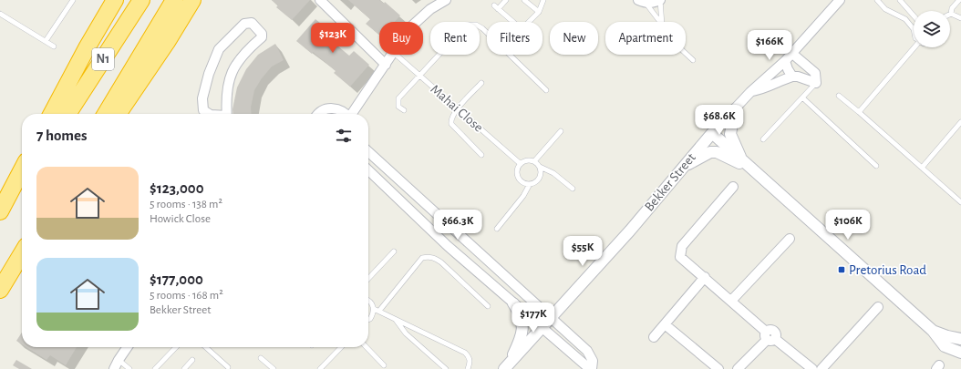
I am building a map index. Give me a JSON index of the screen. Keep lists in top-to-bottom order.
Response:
{
  "streets": {
    "highway": ["N1"],
    "street": ["Bekker Street"],
    "lane": ["Mahai Close"]
  },
  "places": {
    "transit": ["Pretorius Road"]
  },
  "page": {
    "chip": [
      "Buy",
      "Rent",
      "Filters",
      "New",
      "Apartment"
    ],
    "price": [
      "$123K",
      "$166K",
      "$68.6K",
      "$66.3K",
      "$106K",
      "$55K",
      "$177K"
    ],
    "heading": "7 homes",
    "list": [
      {
        "name": "$123,000",
        "note": "5 rooms · 138 m² · Howick Close"
      },
      {
        "name": "$177,000",
        "note": "5 rooms · 168 m² · Bekker Street"
      }
    ]
  }
}
